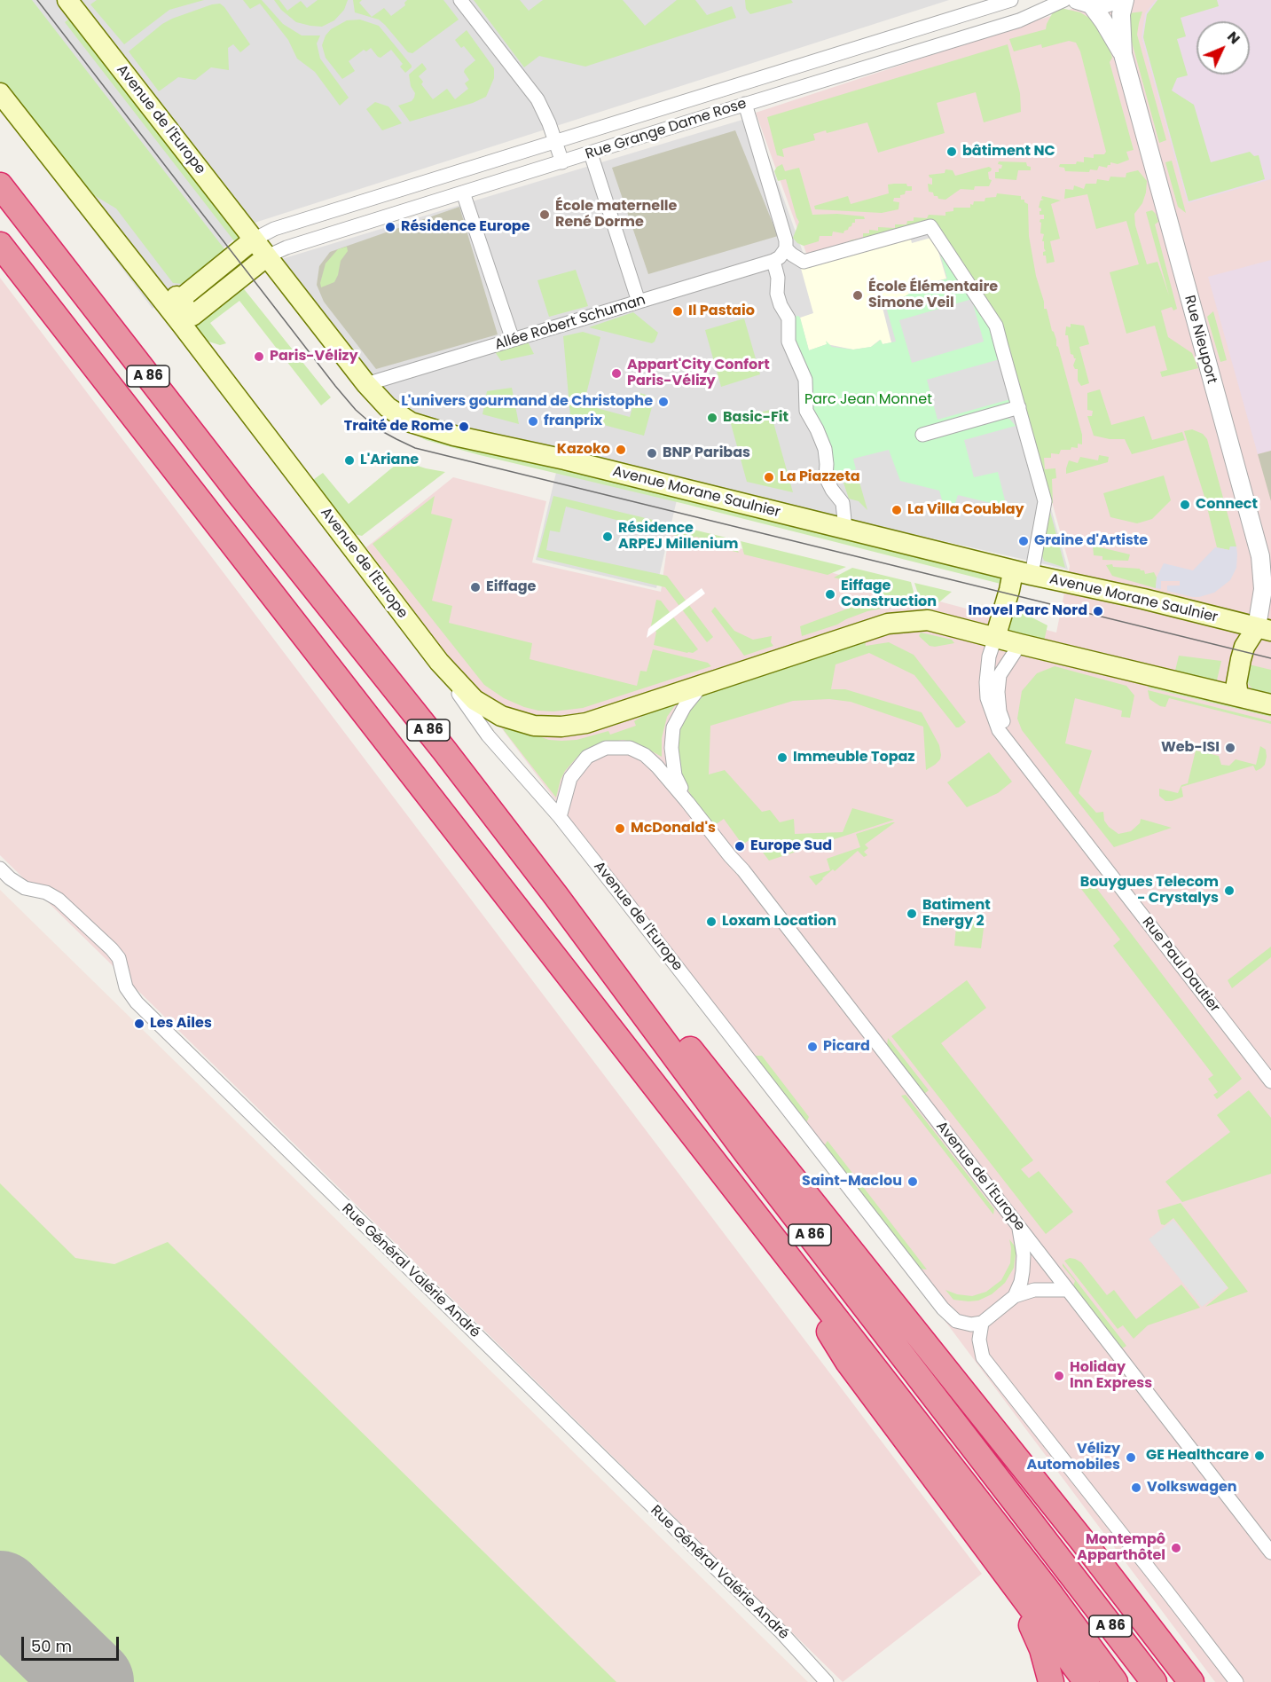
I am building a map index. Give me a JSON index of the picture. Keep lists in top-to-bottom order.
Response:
{
  "streets": {
    "highway": ["A 86"],
    "main road": ["Avenue de l'Europe", "Avenue Morane Saulnier"],
    "street": [
      "Rue Grange Dame Rose",
      "Allée Robert Schuman",
      "Rue Nieuport",
      "Rue Paul Dautier",
      "Rue Général Valérie André"
    ]
  },
  "crossings": [
    ["Avenue de l'Europe", "Rue Grange Dame Rose"],
    ["Avenue de l'Europe", "Allée Robert Schuman"],
    ["Avenue de l'Europe", "Avenue Morane Saulnier"],
    ["Rue Nieuport", "Avenue Morane Saulnier"]
  ],
  "parks": ["Parc Jean Monnet"],
  "places": [
    "bâtiment NC",
    "École maternelle René Dorme",
    "Résidence Europe",
    "École Élémentaire Simone Veil",
    "Il Pastaio",
    "Paris-Vélizy",
    "Appart'City Confort Paris-Vélizy",
    "L'univers gourmand de Christophe",
    "Basic-Fit",
    "franprix",
    "Traité de Rome",
    "Kazoko",
    "BNP Paribas",
    "L'Ariane",
    "La Piazzeta",
    "Connect",
    "La Villa Coublay",
    "Résidence ARPEJ Millenium",
    "Graine d'Artiste",
    "Eiffage",
    "Eiffage Construction",
    "Inovel Parc Nord",
    "Web-ISI",
    "Immeuble Topaz",
    "McDonald's",
    "Europe Sud",
    "Bouygues Telecom - Crystalys",
    "Batiment Energy 2",
    "Loxam Location",
    "Les Ailes",
    "Picard",
    "Saint-Maclou",
    "Holiday Inn Express",
    "GE Healthcare",
    "Vélizy Automobiles",
    "Volkswagen",
    "Montempô Apparthôtel"
  ],
  "scale_bar": "50 m",
  "north": "top right"
}
